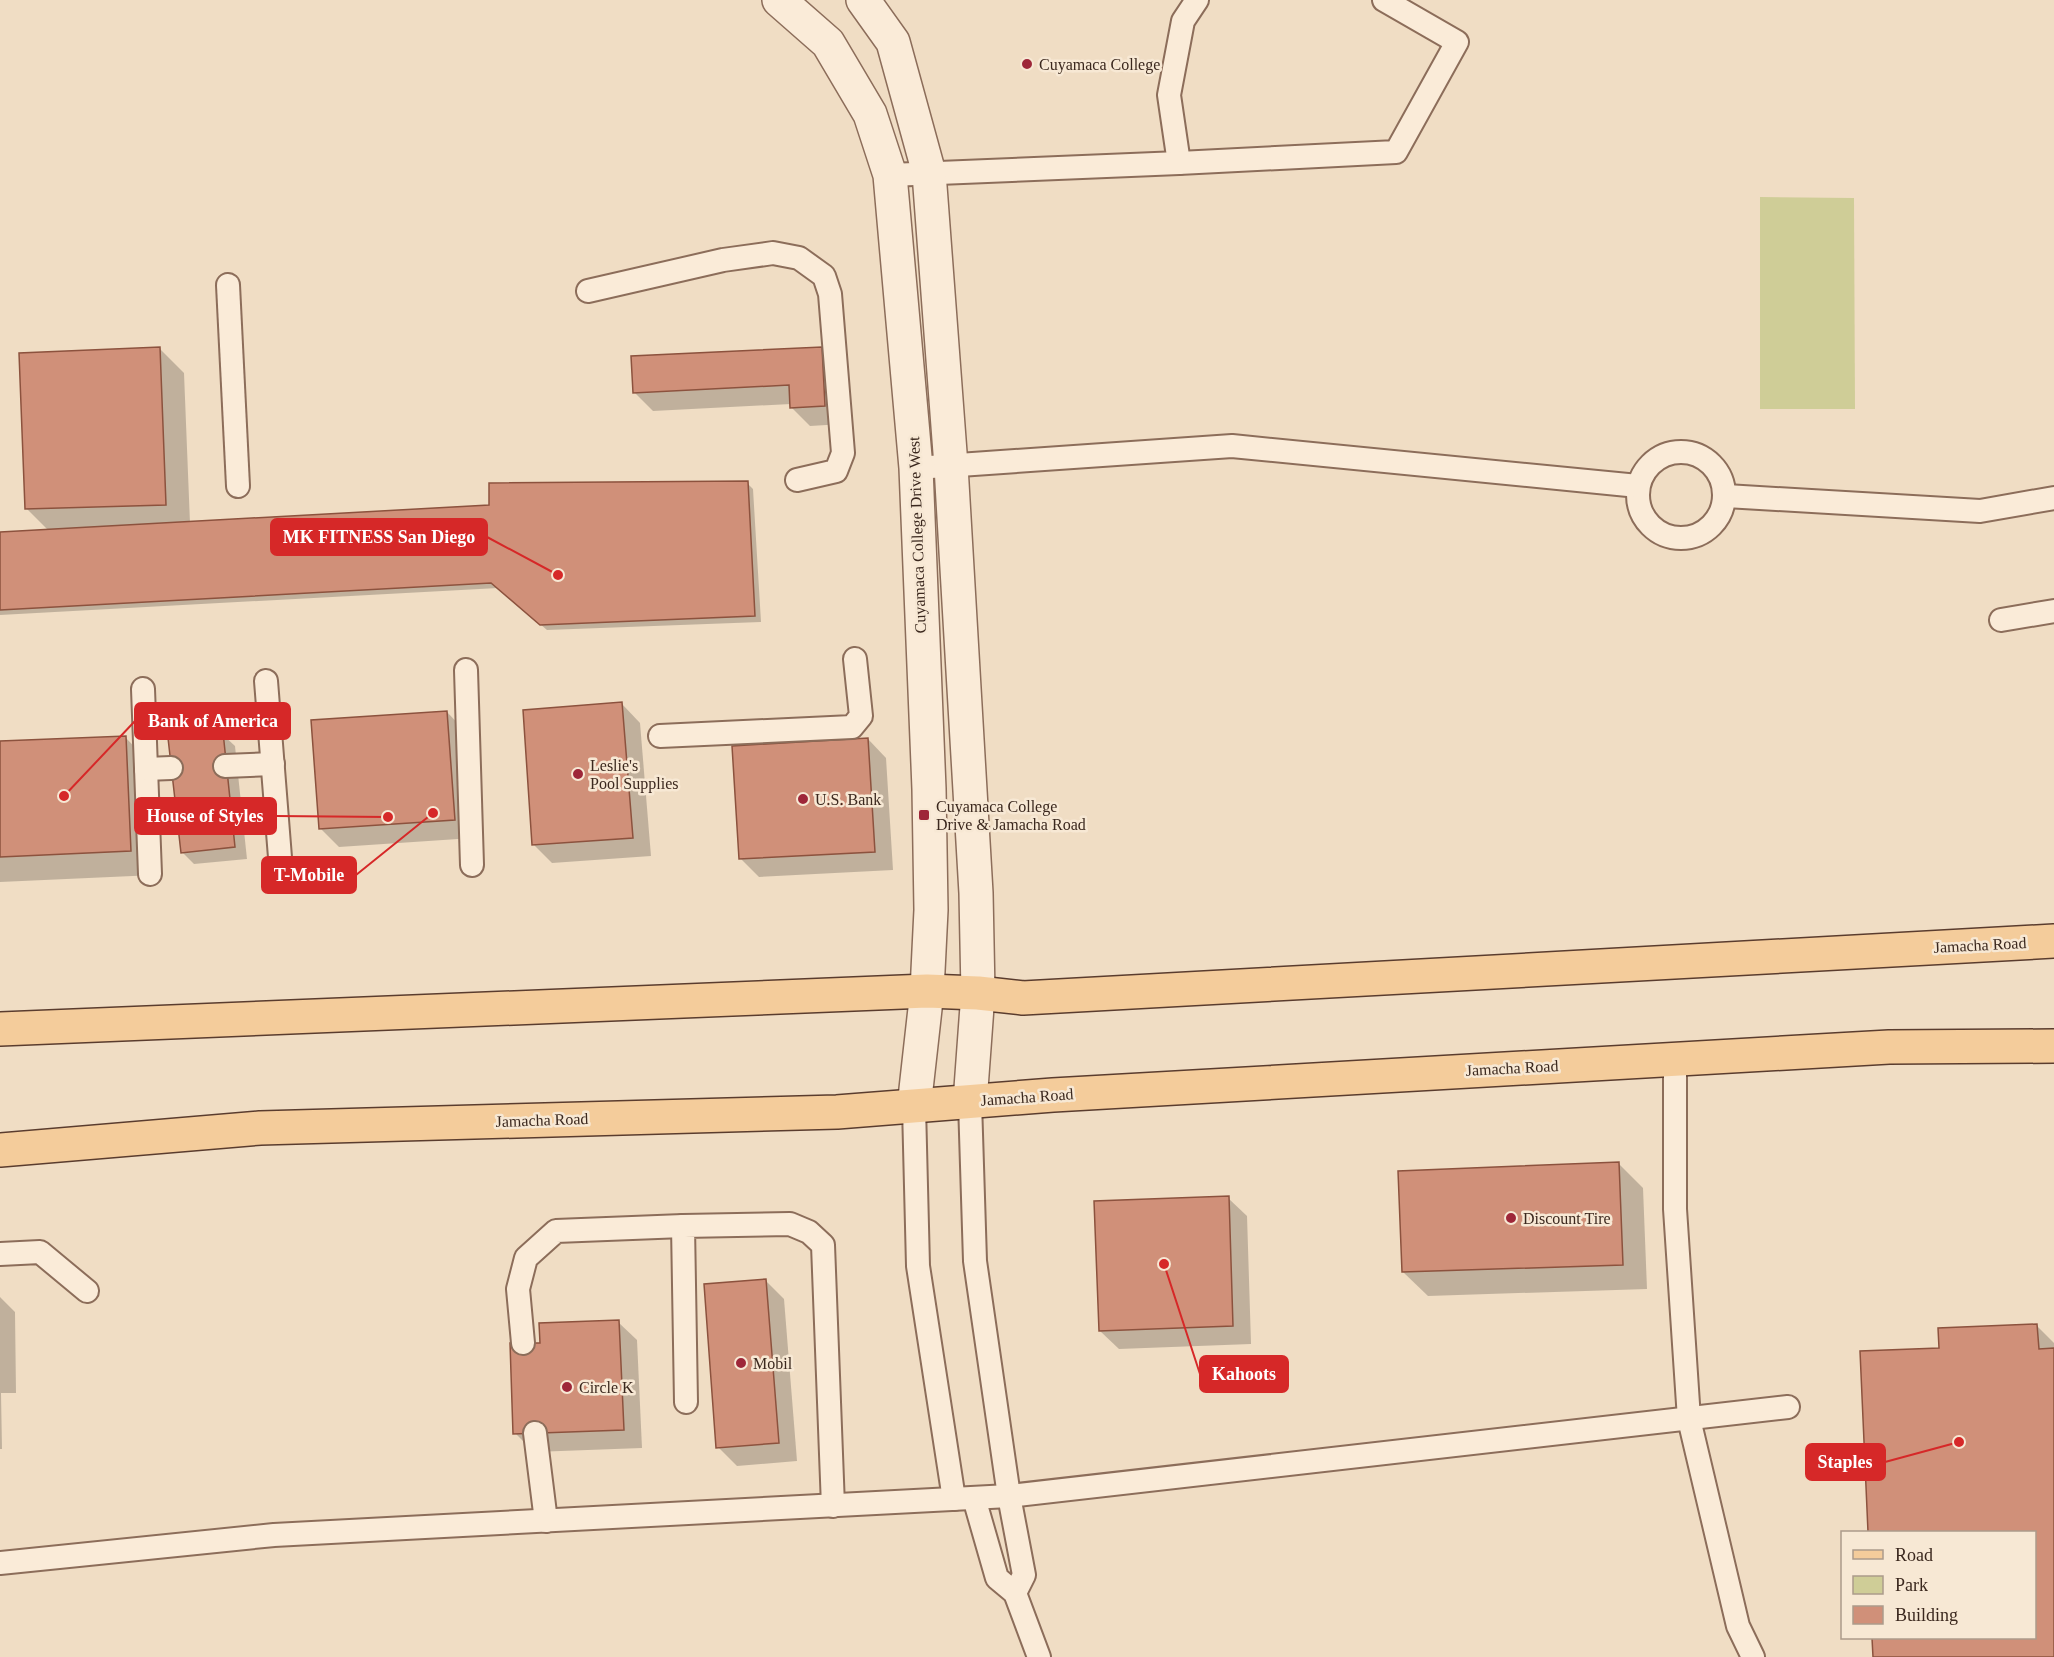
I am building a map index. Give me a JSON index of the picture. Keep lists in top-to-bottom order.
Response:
{
  "streets": {
    "main road": ["Jamacha Road"],
    "street": ["Cuyamaca College Drive West"]
  },
  "crossings": [
    ["Cuyamaca College Drive West", "Jamacha Road"]
  ],
  "places": {
    "other": [
      "Cuyamaca College",
      "MK FITNESS San Diego",
      "Leslie's Pool Supplies",
      "Bank of America",
      "U.S. Bank",
      "T-Mobile",
      "House of Styles",
      "Discount Tire",
      "Kahoots",
      "Mobil",
      "Circle K",
      "Staples"
    ],
    "transit": ["Cuyamaca College Drive & Jamacha Road"]
  },
  "legend": ["Road", "Park", "Building"]
}
